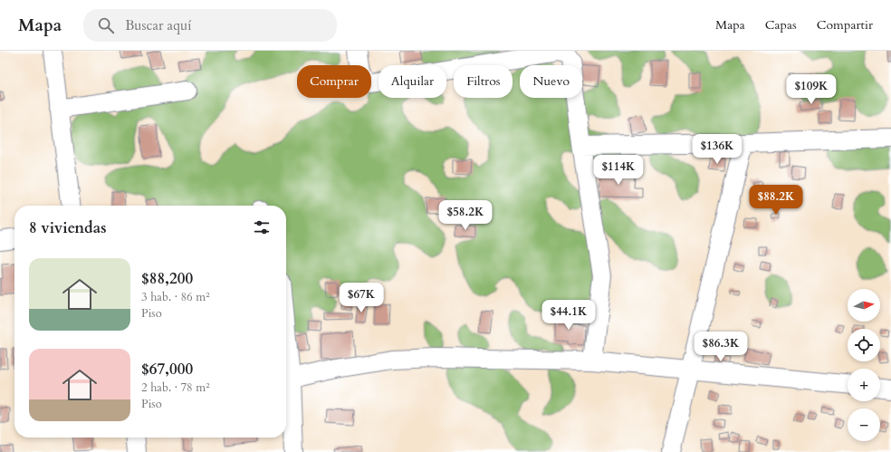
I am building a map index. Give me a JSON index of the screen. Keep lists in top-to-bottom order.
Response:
{
  "north": "right",
  "page": {
    "header": "Mapa",
    "search": "Buscar aquí",
    "nav": ["Mapa", "Capas", "Compartir"],
    "chip": [
      "Comprar",
      "Alquilar",
      "Filtros",
      "Nuevo"
    ],
    "price": [
      "$109K",
      "$136K",
      "$114K",
      "$88.2K",
      "$58.2K",
      "$67K",
      "$44.1K",
      "$86.3K"
    ],
    "heading": "8 viviendas",
    "list": [
      {
        "name": "$88,200",
        "note": "3 hab. · 86 m² · Piso"
      },
      {
        "name": "$67,000",
        "note": "2 hab. · 78 m² · Piso"
      }
    ],
    "map_buttons": ["+", "−"]
  }
}
